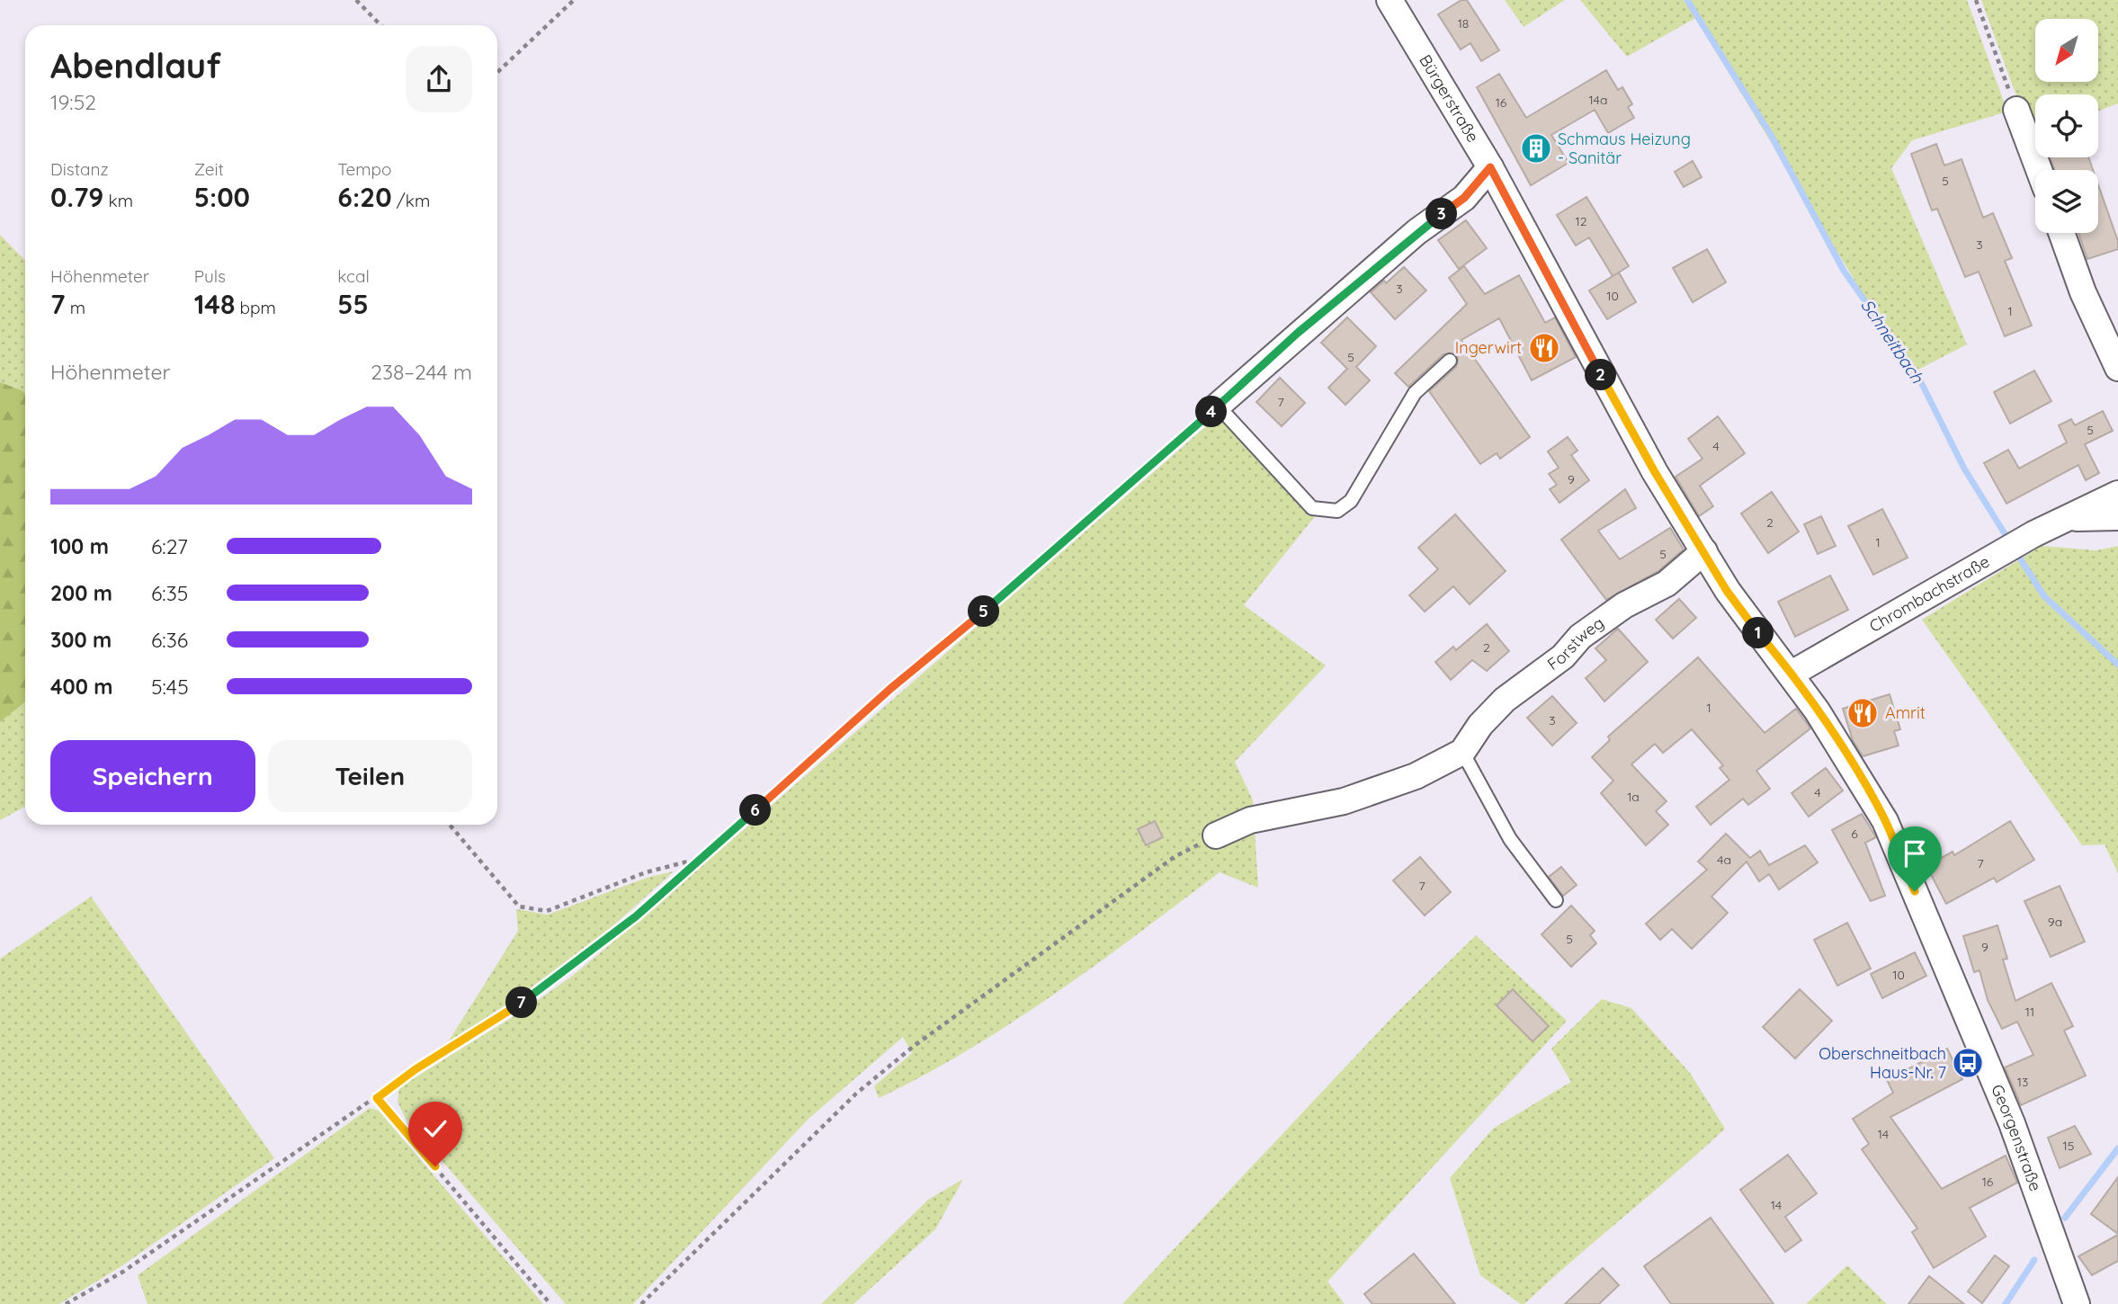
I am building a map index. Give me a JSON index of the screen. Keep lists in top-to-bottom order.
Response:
{
  "streets": {
    "street": [
      "Bürgerstraße",
      "Chrombachstraße",
      "Forstweg",
      "Georgenstraße"
    ]
  },
  "crossings": [
    ["Bürgerstraße", "Chrombachstraße"],
    ["Bürgerstraße", "Forstweg"],
    ["Bürgerstraße", "Georgenstraße"],
    ["Chrombachstraße", "Georgenstraße"]
  ],
  "water": ["Schneitbach"],
  "places": {
    "building": ["Schmaus Heizung - Sanitär"],
    "restaurant": ["Ingerwirt", "Amrit"],
    "bus stop": ["Oberschneitbach Haus-Nr. 7"]
  },
  "house_numbers": [
    "18",
    "14a",
    "16",
    "5",
    "12",
    "3",
    "3",
    "10",
    "1",
    "5",
    "7",
    "5",
    "4",
    "9",
    "2",
    "1",
    "5",
    "2",
    "1",
    "3",
    "4",
    "1a",
    "6",
    "4a",
    "7",
    "7",
    "9a",
    "5",
    "9",
    "10",
    "11",
    "13",
    "14",
    "15",
    "16",
    "14"
  ],
  "north": "bottom left",
  "page": {
    "heading": ["Abendlauf", "19:52"],
    "stats": [
      ["Distanz", "0.79 km"],
      ["Zeit", "5:00"],
      ["Tempo", "6:20 /km"],
      ["Höhenmeter", "7 m"],
      ["Puls", "148 bpm"],
      ["kcal", "55"]
    ],
    "pins": [
      "3",
      "2",
      "4",
      "5",
      "1",
      "6",
      "7"
    ],
    "chart": ["Höhenmeter", "238–244 m"],
    "list": [
      {
        "name": "100 m",
        "note": "6:27"
      },
      {
        "name": "200 m",
        "note": "6:35"
      },
      {
        "name": "300 m",
        "note": "6:36"
      },
      {
        "name": "400 m",
        "note": "5:45"
      }
    ],
    "buttons": ["Speichern", "Teilen"]
  }
}
